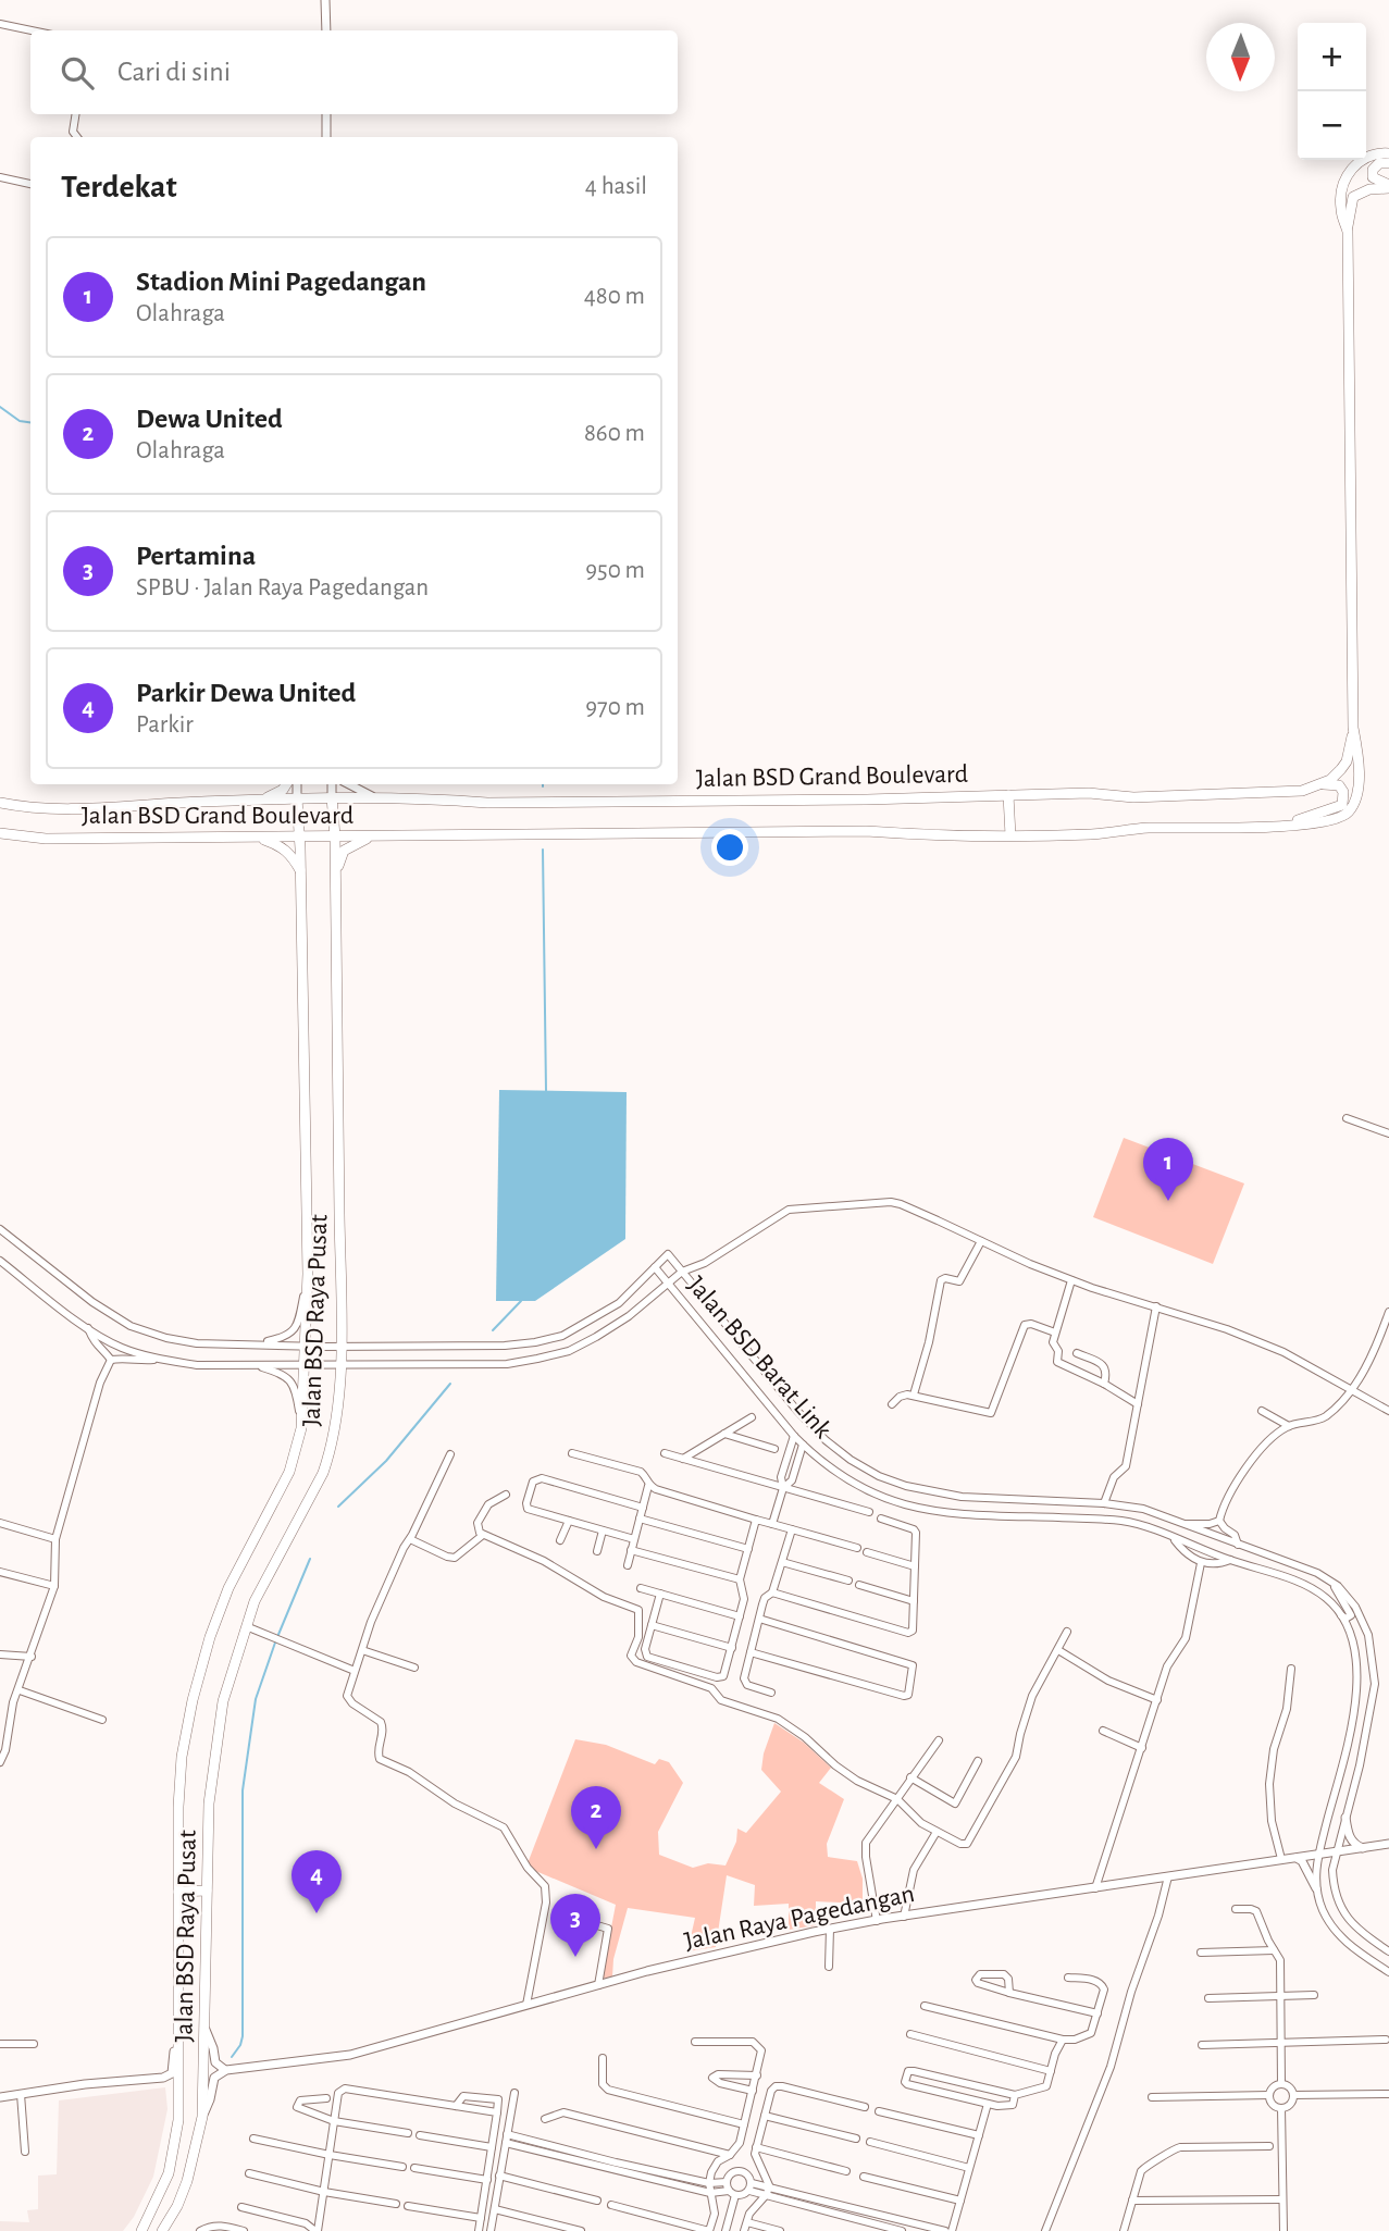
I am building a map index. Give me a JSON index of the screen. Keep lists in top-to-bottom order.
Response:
{
  "streets": {
    "main road": ["Jalan BSD Grand Boulevard", "Jalan BSD Raya Pusat"],
    "street": ["Jalan BSD Barat Link", "Jalan Raya Pagedangan"]
  },
  "crossings": [
    ["Jalan BSD Grand Boulevard", "Jalan BSD Raya Pusat"]
  ],
  "north": "bottom",
  "page": {
    "map_buttons": ["+", "−"],
    "search": "Cari di sini",
    "heading": ["Terdekat", "4 hasil"],
    "list": [
      {
        "mark": "1",
        "name": "Stadion Mini Pagedangan",
        "note": "Olahraga",
        "value": "480 m"
      },
      {
        "mark": "2",
        "name": "Dewa United",
        "note": "Olahraga",
        "value": "860 m"
      },
      {
        "mark": "3",
        "name": "Pertamina",
        "note": "SPBU · Jalan Raya Pagedangan",
        "value": "950 m"
      },
      {
        "mark": "4",
        "name": "Parkir Dewa United",
        "note": "Parkir",
        "value": "970 m"
      }
    ],
    "pins": [
      "1",
      "2",
      "4",
      "3"
    ]
  }
}
